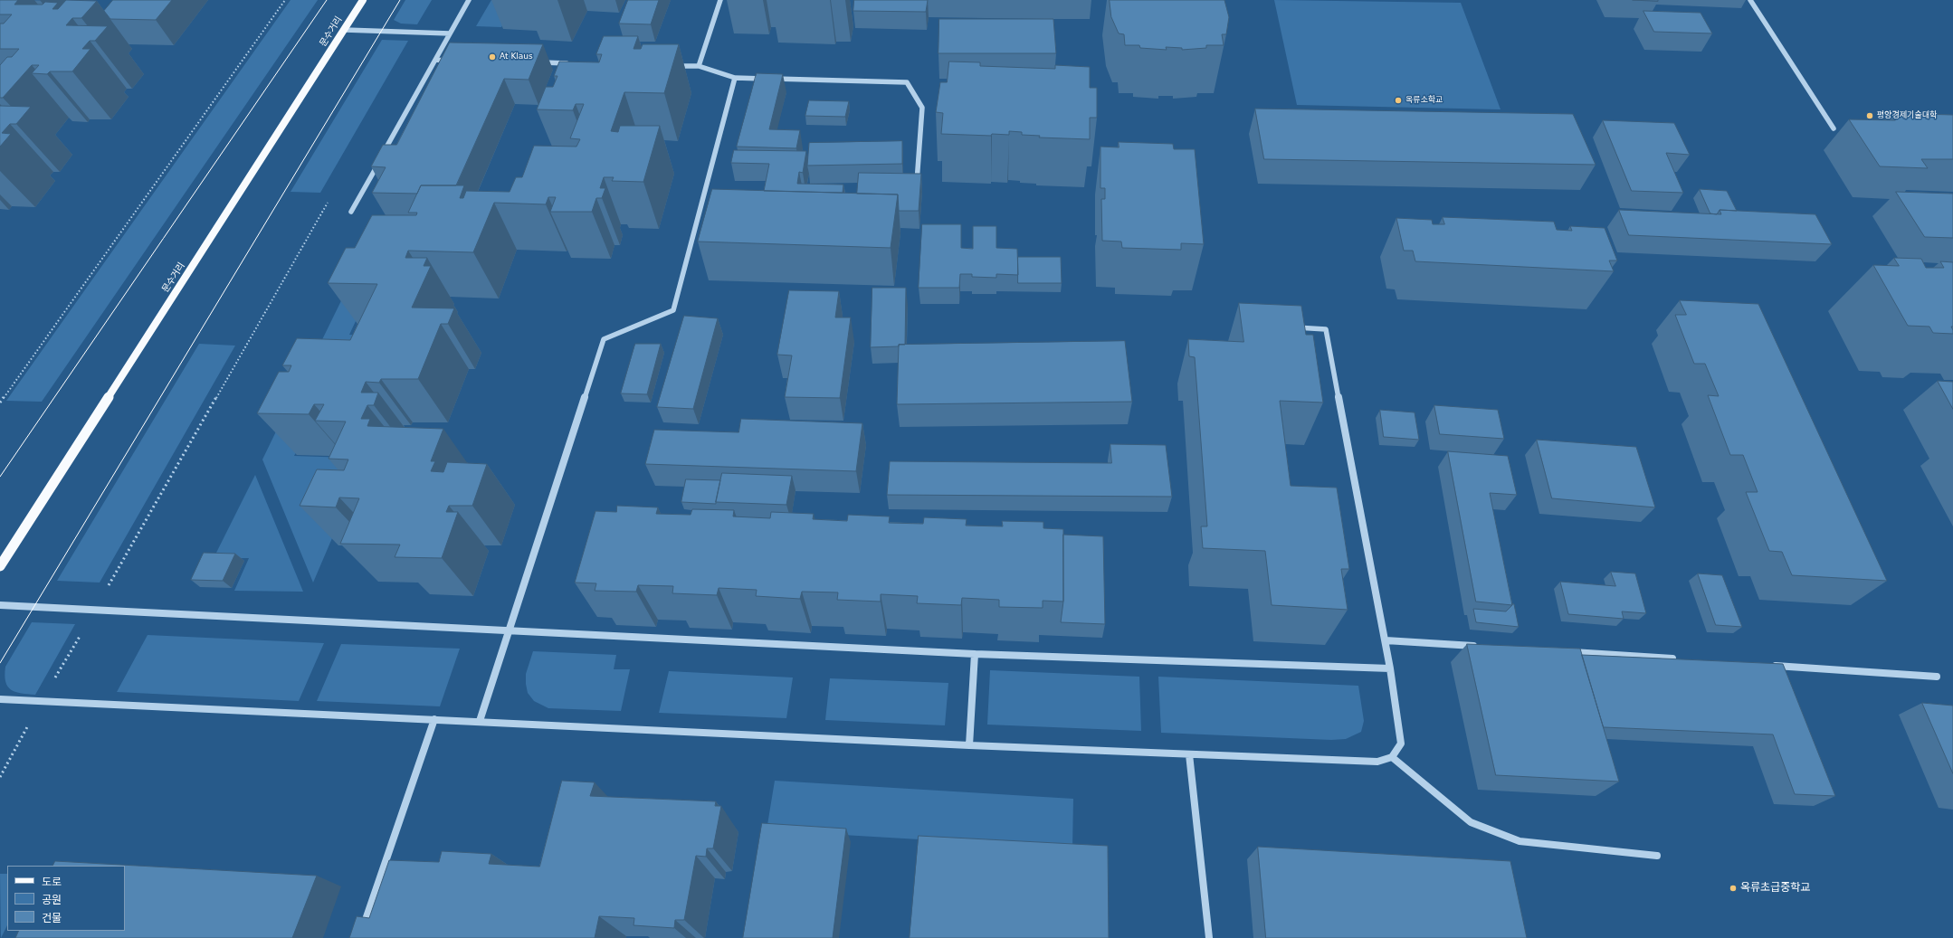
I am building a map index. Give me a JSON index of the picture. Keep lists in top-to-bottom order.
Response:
{
  "streets": {
    "main road": ["문수거리"]
  },
  "places": [
    "At Klaus",
    "옥류소학교",
    "평양경제기술대학",
    "옥류초급중학교"
  ],
  "legend": ["도로", "공원", "건물"]
}
